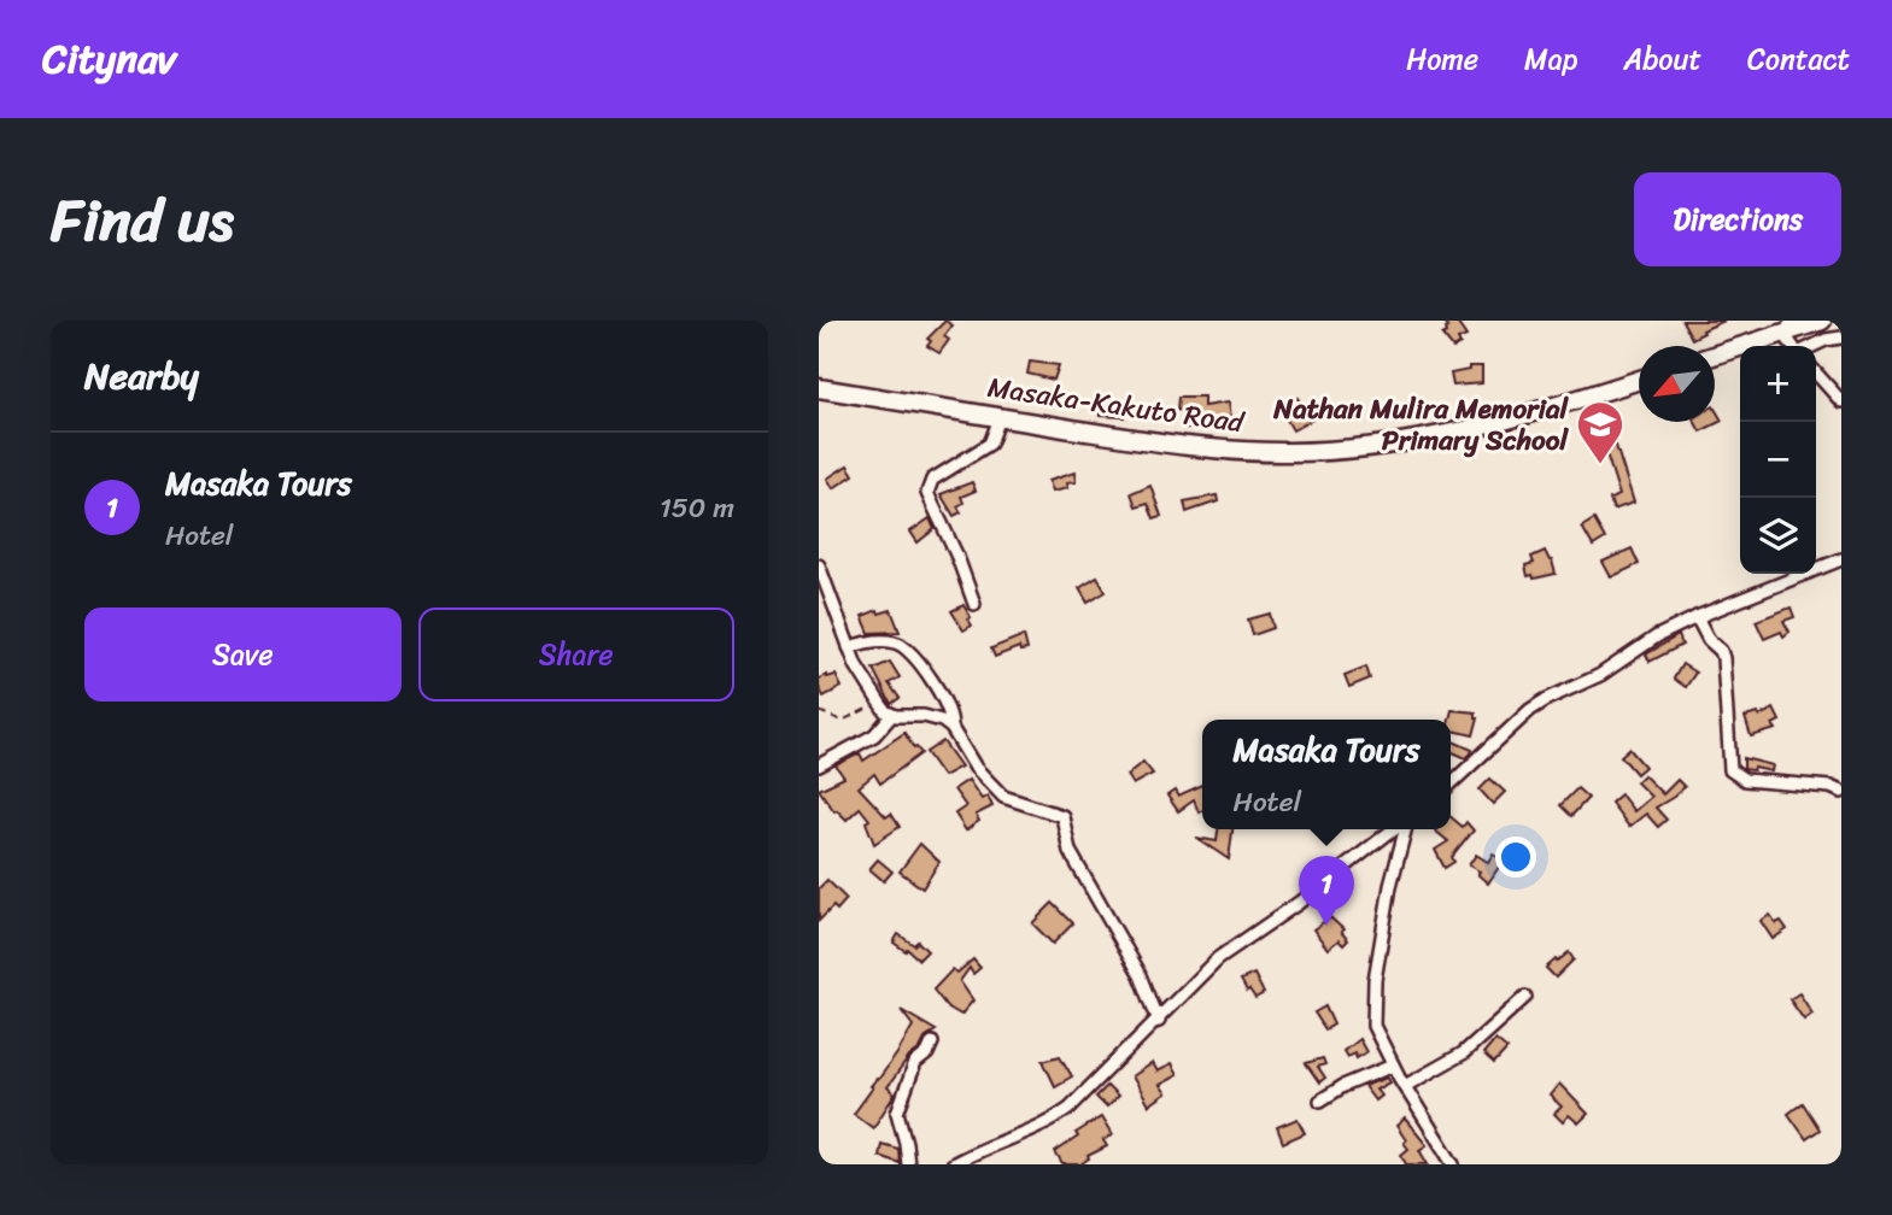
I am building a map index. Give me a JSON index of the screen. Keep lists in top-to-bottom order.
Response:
{
  "streets": {
    "highway": ["Masaka-Kakuto Road"]
  },
  "places": {
    "school or university": ["Nathan Mulira Memorial Primary School"]
  },
  "north": "bottom left",
  "page": {
    "header": "Citynav",
    "nav": [
      "Home",
      "Map",
      "About",
      "Contact"
    ],
    "title": "Find us",
    "buttons": [
      "Directions",
      ["Save", "Share"]
    ],
    "heading": "Nearby",
    "map_buttons": ["+", "−"],
    "list": [
      {
        "mark": "1",
        "name": "Masaka Tours",
        "note": "Hotel",
        "value": "150 m"
      }
    ],
    "popup": ["Masaka Tours", "Hotel"],
    "pins": "1"
  }
}
